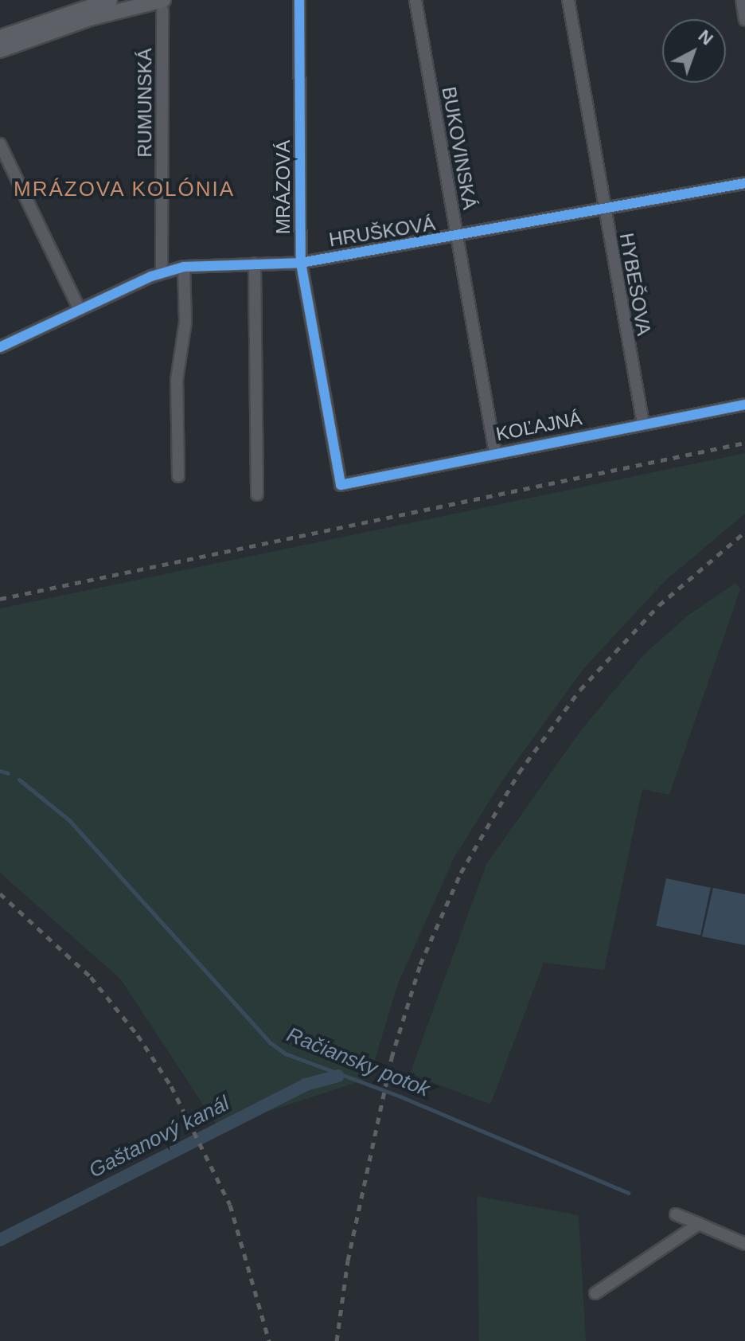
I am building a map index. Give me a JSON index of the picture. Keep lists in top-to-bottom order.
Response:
{
  "streets": {
    "street": [
      "RUMUNSKÁ",
      "BUKOVINSKÁ",
      "MRÁZOVÁ",
      "HRUŠKOVÁ",
      "HYBEŠOVA",
      "KOĽAJNÁ"
    ]
  },
  "crossings": [
    ["RUMUNSKÁ", "HRUŠKOVÁ"],
    ["BUKOVINSKÁ", "HRUŠKOVÁ"],
    ["BUKOVINSKÁ", "KOĽAJNÁ"],
    ["MRÁZOVÁ", "HRUŠKOVÁ"],
    ["MRÁZOVÁ", "KOĽAJNÁ"],
    ["HRUŠKOVÁ", "HYBEŠOVA"],
    ["HYBEŠOVA", "KOĽAJNÁ"]
  ],
  "districts": ["MRÁZOVA KOLÓNIA"],
  "water": ["Račiansky potok", "Gaštanový kanál"],
  "north": "top right"
}
